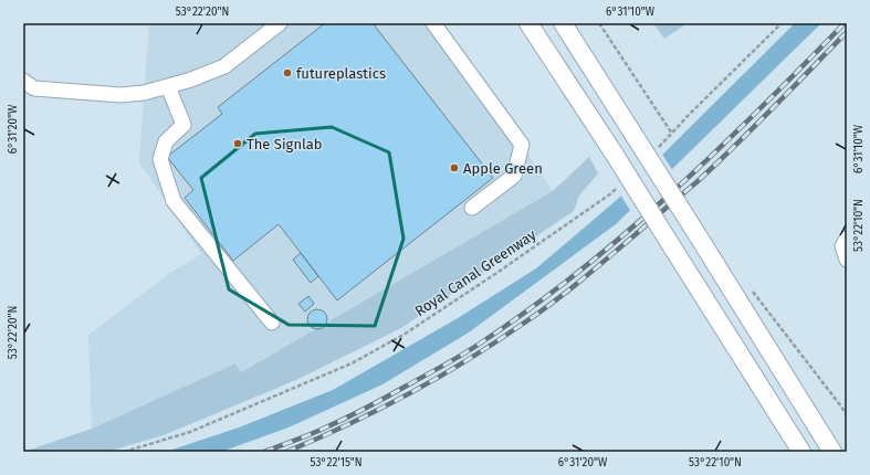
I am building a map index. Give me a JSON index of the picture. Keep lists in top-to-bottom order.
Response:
{
  "streets": {
    "path": ["Royal Canal Greenway"]
  },
  "places": ["futureplastics", "The Signlab", "Apple Green"],
  "coordinates": [
    "53°22'20\"N",
    "6°31'10\"W",
    "6°31'20\"W",
    "53°22'10\"N",
    "53°22'15\"N"
  ]
}
